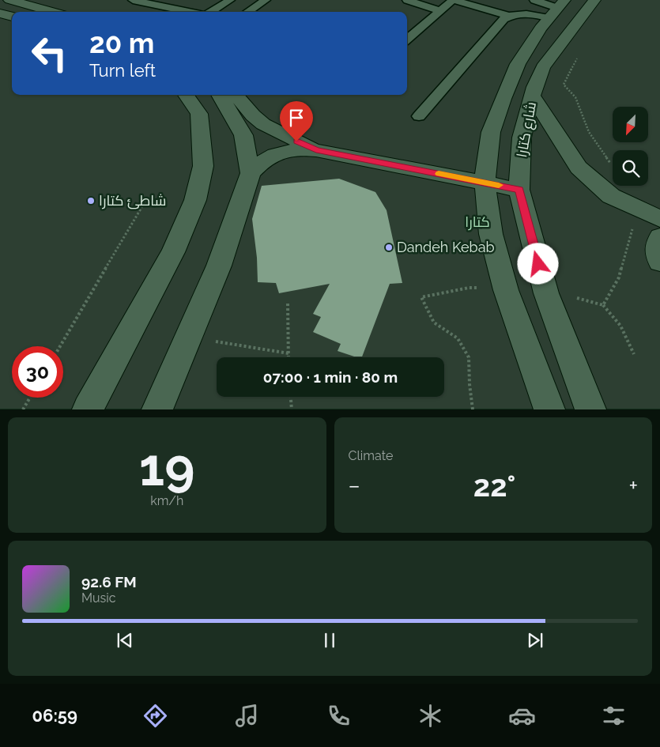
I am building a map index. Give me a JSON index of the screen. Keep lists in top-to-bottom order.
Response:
{
  "streets": {
    "street": ["شارع كتارا"]
  },
  "parks": ["كتارا"],
  "places": ["شاطئ كتارا", "Dandeh Kebab"],
  "north": "bottom left",
  "page": {
    "turn": ["20 m", "Turn left"],
    "limit": "30",
    "trip": "07:00 · 1 min · 80 m",
    "tile": [
      ["19", "km/h"],
      "Climate"
    ],
    "heat": ["−", "22°", "+"],
    "song": ["92.6 FM", "Music"],
    "tabs": "06:59"
  }
}
